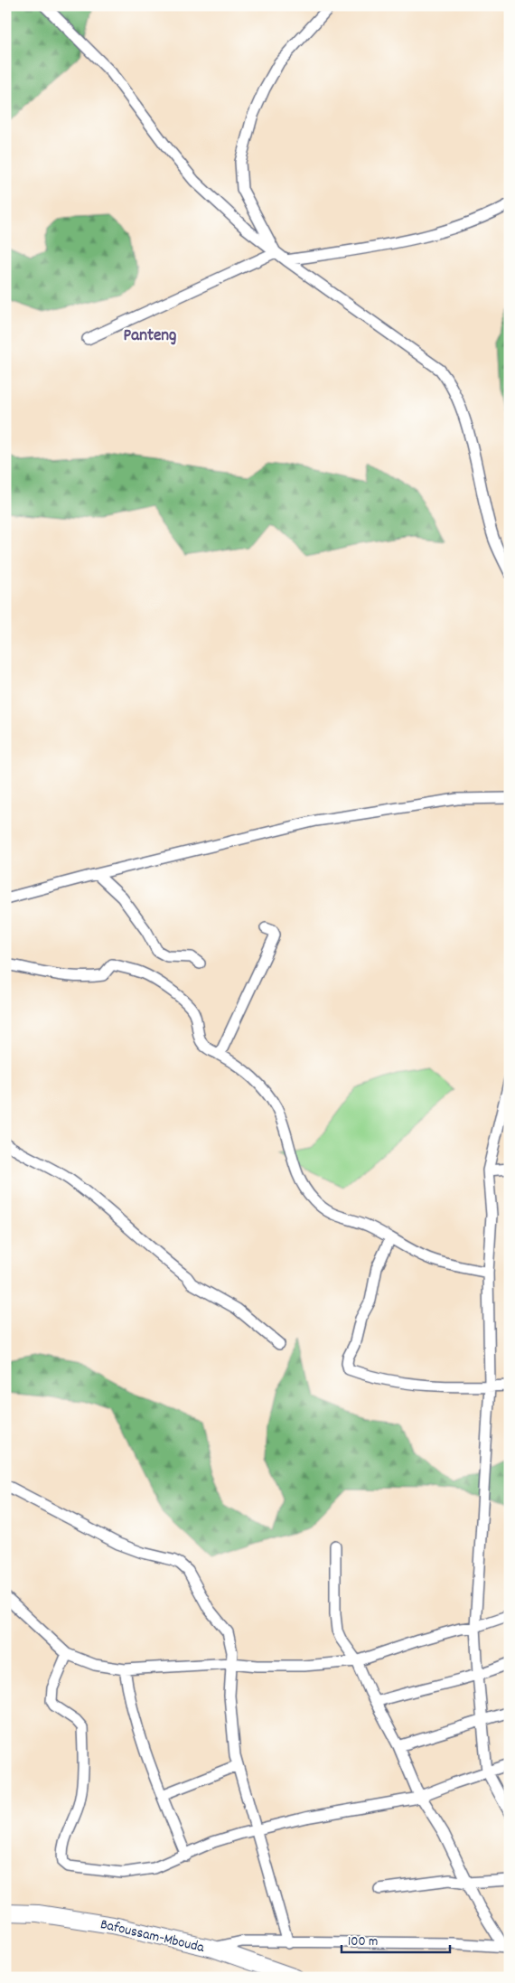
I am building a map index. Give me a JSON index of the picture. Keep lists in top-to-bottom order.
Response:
{
  "streets": {
    "highway": ["Bafoussam-Mbouda"]
  },
  "districts": ["Panteng"],
  "scale_bar": "100 m"
}
